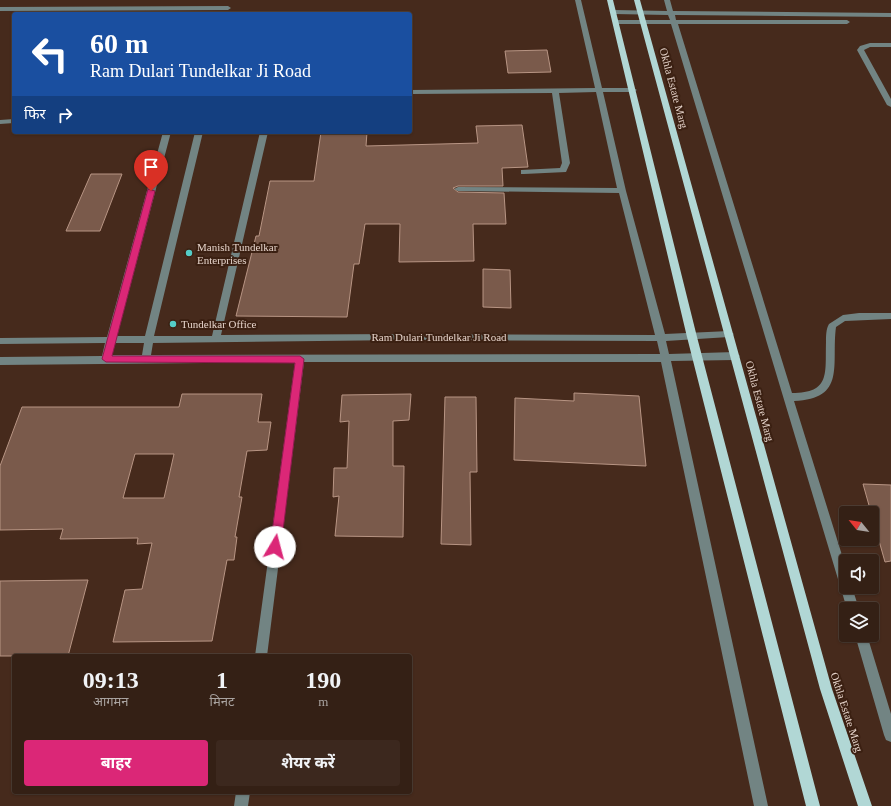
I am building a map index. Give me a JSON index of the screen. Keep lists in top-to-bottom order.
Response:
{
  "streets": {
    "main road": ["Okhla Estate Marg"],
    "street": ["Ram Dulari Tundelkar Ji Road"]
  },
  "crossings": [
    ["Okhla Estate Marg", "Ram Dulari Tundelkar Ji Road"]
  ],
  "places": ["Manish Tundelkar Enterprises", "Tundelkar Office"],
  "north": "top left",
  "page": {
    "turn": ["60 m", "Ram Dulari Tundelkar Ji Road"],
    "then": "फिर",
    "eta": [
      "09:13",
      "आगमन",
      "1",
      "मिनट",
      "190",
      "m"
    ],
    "buttons": ["बाहर", "शेयर करें"]
  }
}
